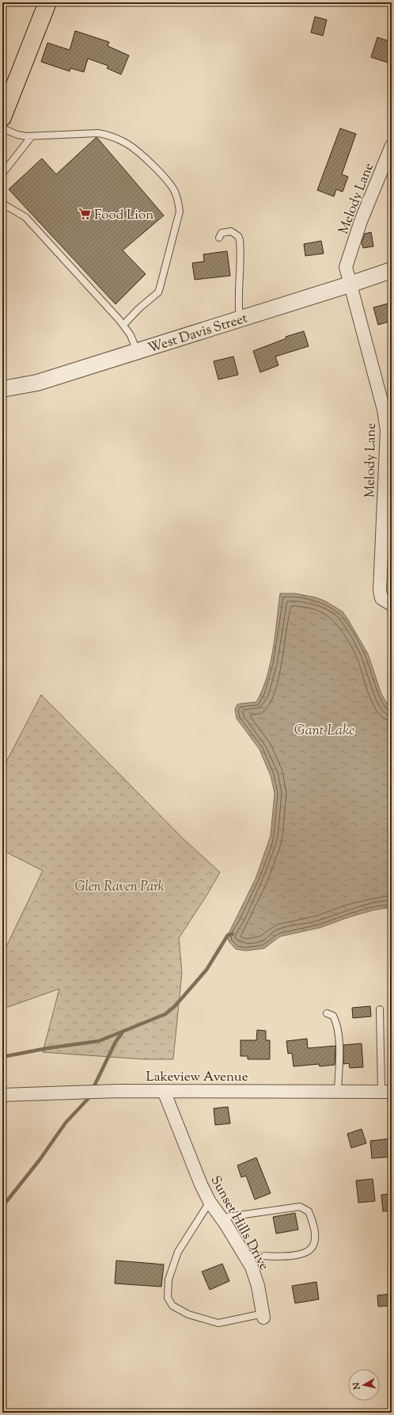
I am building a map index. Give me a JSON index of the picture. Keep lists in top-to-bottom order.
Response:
{
  "streets": {
    "street": [
      "Melody Lane",
      "West Davis Street",
      "Lakeview Avenue",
      "Sunset Hills Drive"
    ]
  },
  "crossings": [
    ["Melody Lane", "West Davis Street"],
    ["Lakeview Avenue", "Sunset Hills Drive"]
  ],
  "water": ["Gant Lake"],
  "parks": ["Glen Raven Park"],
  "places": {
    "supermarket": ["Food Lion"]
  },
  "north": "left"
}
